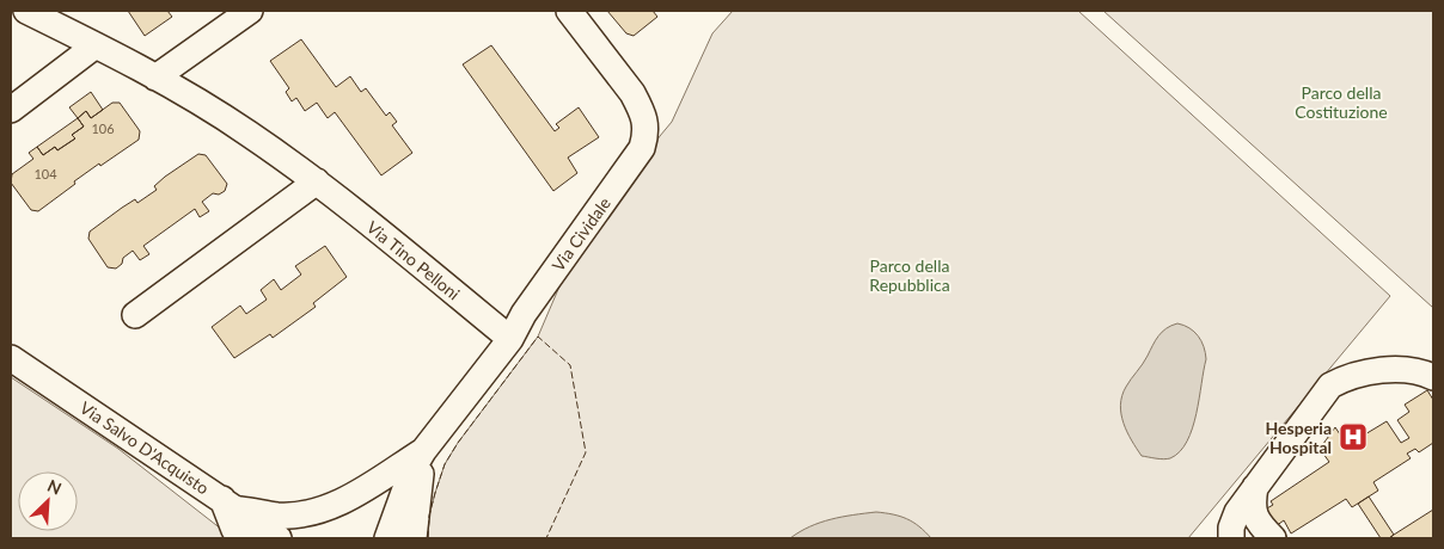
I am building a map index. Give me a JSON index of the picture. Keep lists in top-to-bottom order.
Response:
{
  "streets": {
    "street": ["Via Cividale", "Via Tino Pelloni", "Via Salvo D'Acquisto"]
  },
  "crossings": [
    ["Via Cividale", "Via Tino Pelloni"],
    ["Via Cividale", "Via Salvo D'Acquisto"]
  ],
  "parks": ["Parco della Costituzione", "Parco della Repubblica"],
  "places": {
    "hospital": ["Hesperia Hospital"]
  },
  "house_numbers": ["106", "104"],
  "north": "top right"
}
